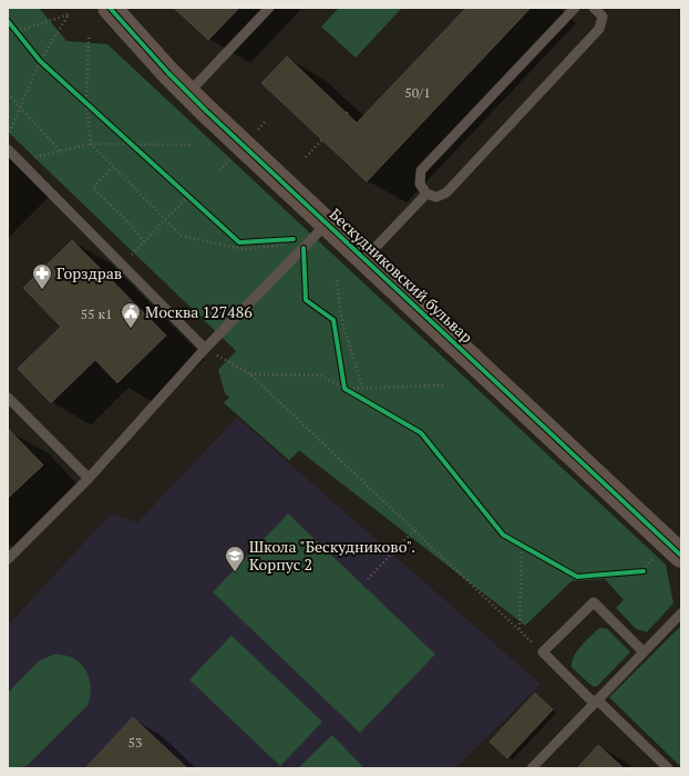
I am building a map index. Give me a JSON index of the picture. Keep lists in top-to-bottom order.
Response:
{
  "streets": {
    "street": ["Бескудниковский бульвар"]
  },
  "places": {
    "pharmacy": ["Горздрав"],
    "public building": ["Москва 127486"],
    "school or university": ["Школа \"Бескудниково\". Корпус 2"]
  },
  "house_numbers": ["50/1", "55 к1", "53"]
}
